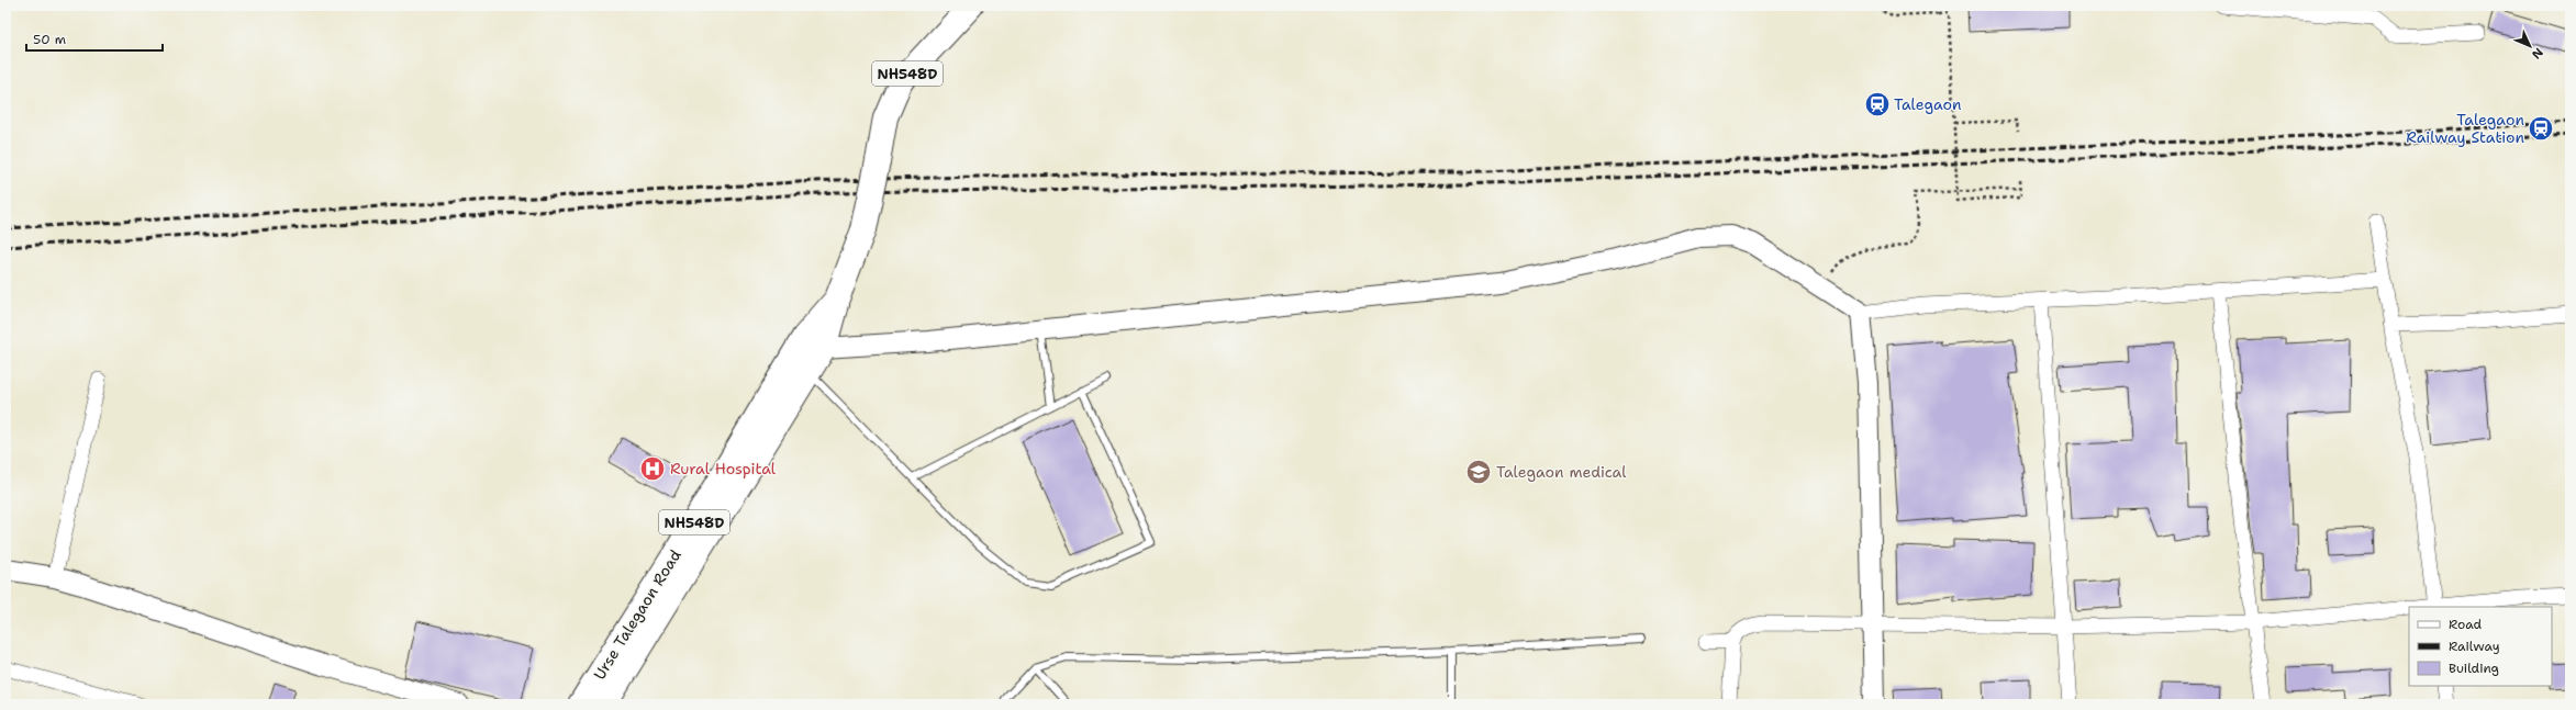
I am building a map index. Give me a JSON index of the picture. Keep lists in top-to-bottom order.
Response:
{
  "streets": {
    "highway": ["NH548D", "Urse Talegaon Road"]
  },
  "crossings": [
    ["NH548D", "Urse Talegaon Road"]
  ],
  "places": {
    "station": ["Talegaon", "Talegaon Railway Station"],
    "hospital": ["Rural Hospital"],
    "school or university": ["Talegaon medical"]
  },
  "legend": ["Road", "Railway", "Building"],
  "scale_bar": "50 m",
  "north": "bottom right"
}
